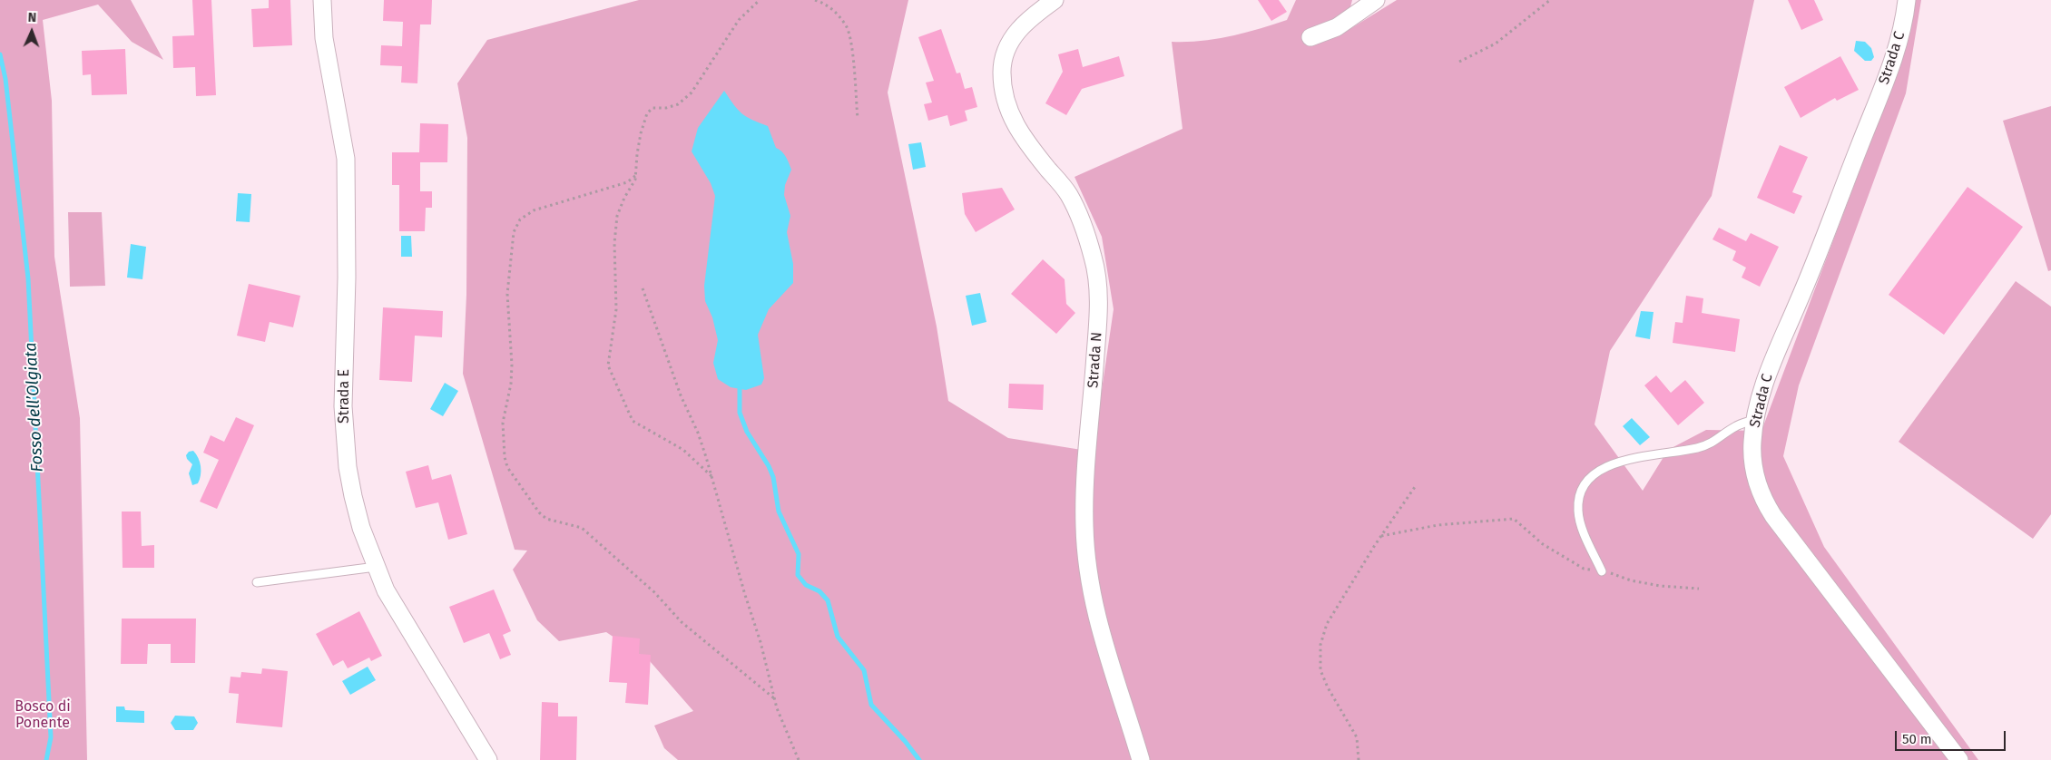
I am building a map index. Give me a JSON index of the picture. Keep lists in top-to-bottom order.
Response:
{
  "streets": {
    "street": ["Strada C", "Strada N", "Strada E"]
  },
  "water": ["Fosso dell’Olgiata"],
  "parks": ["Bosco di Ponente"],
  "scale_bar": "50 m",
  "north": "top"
}
